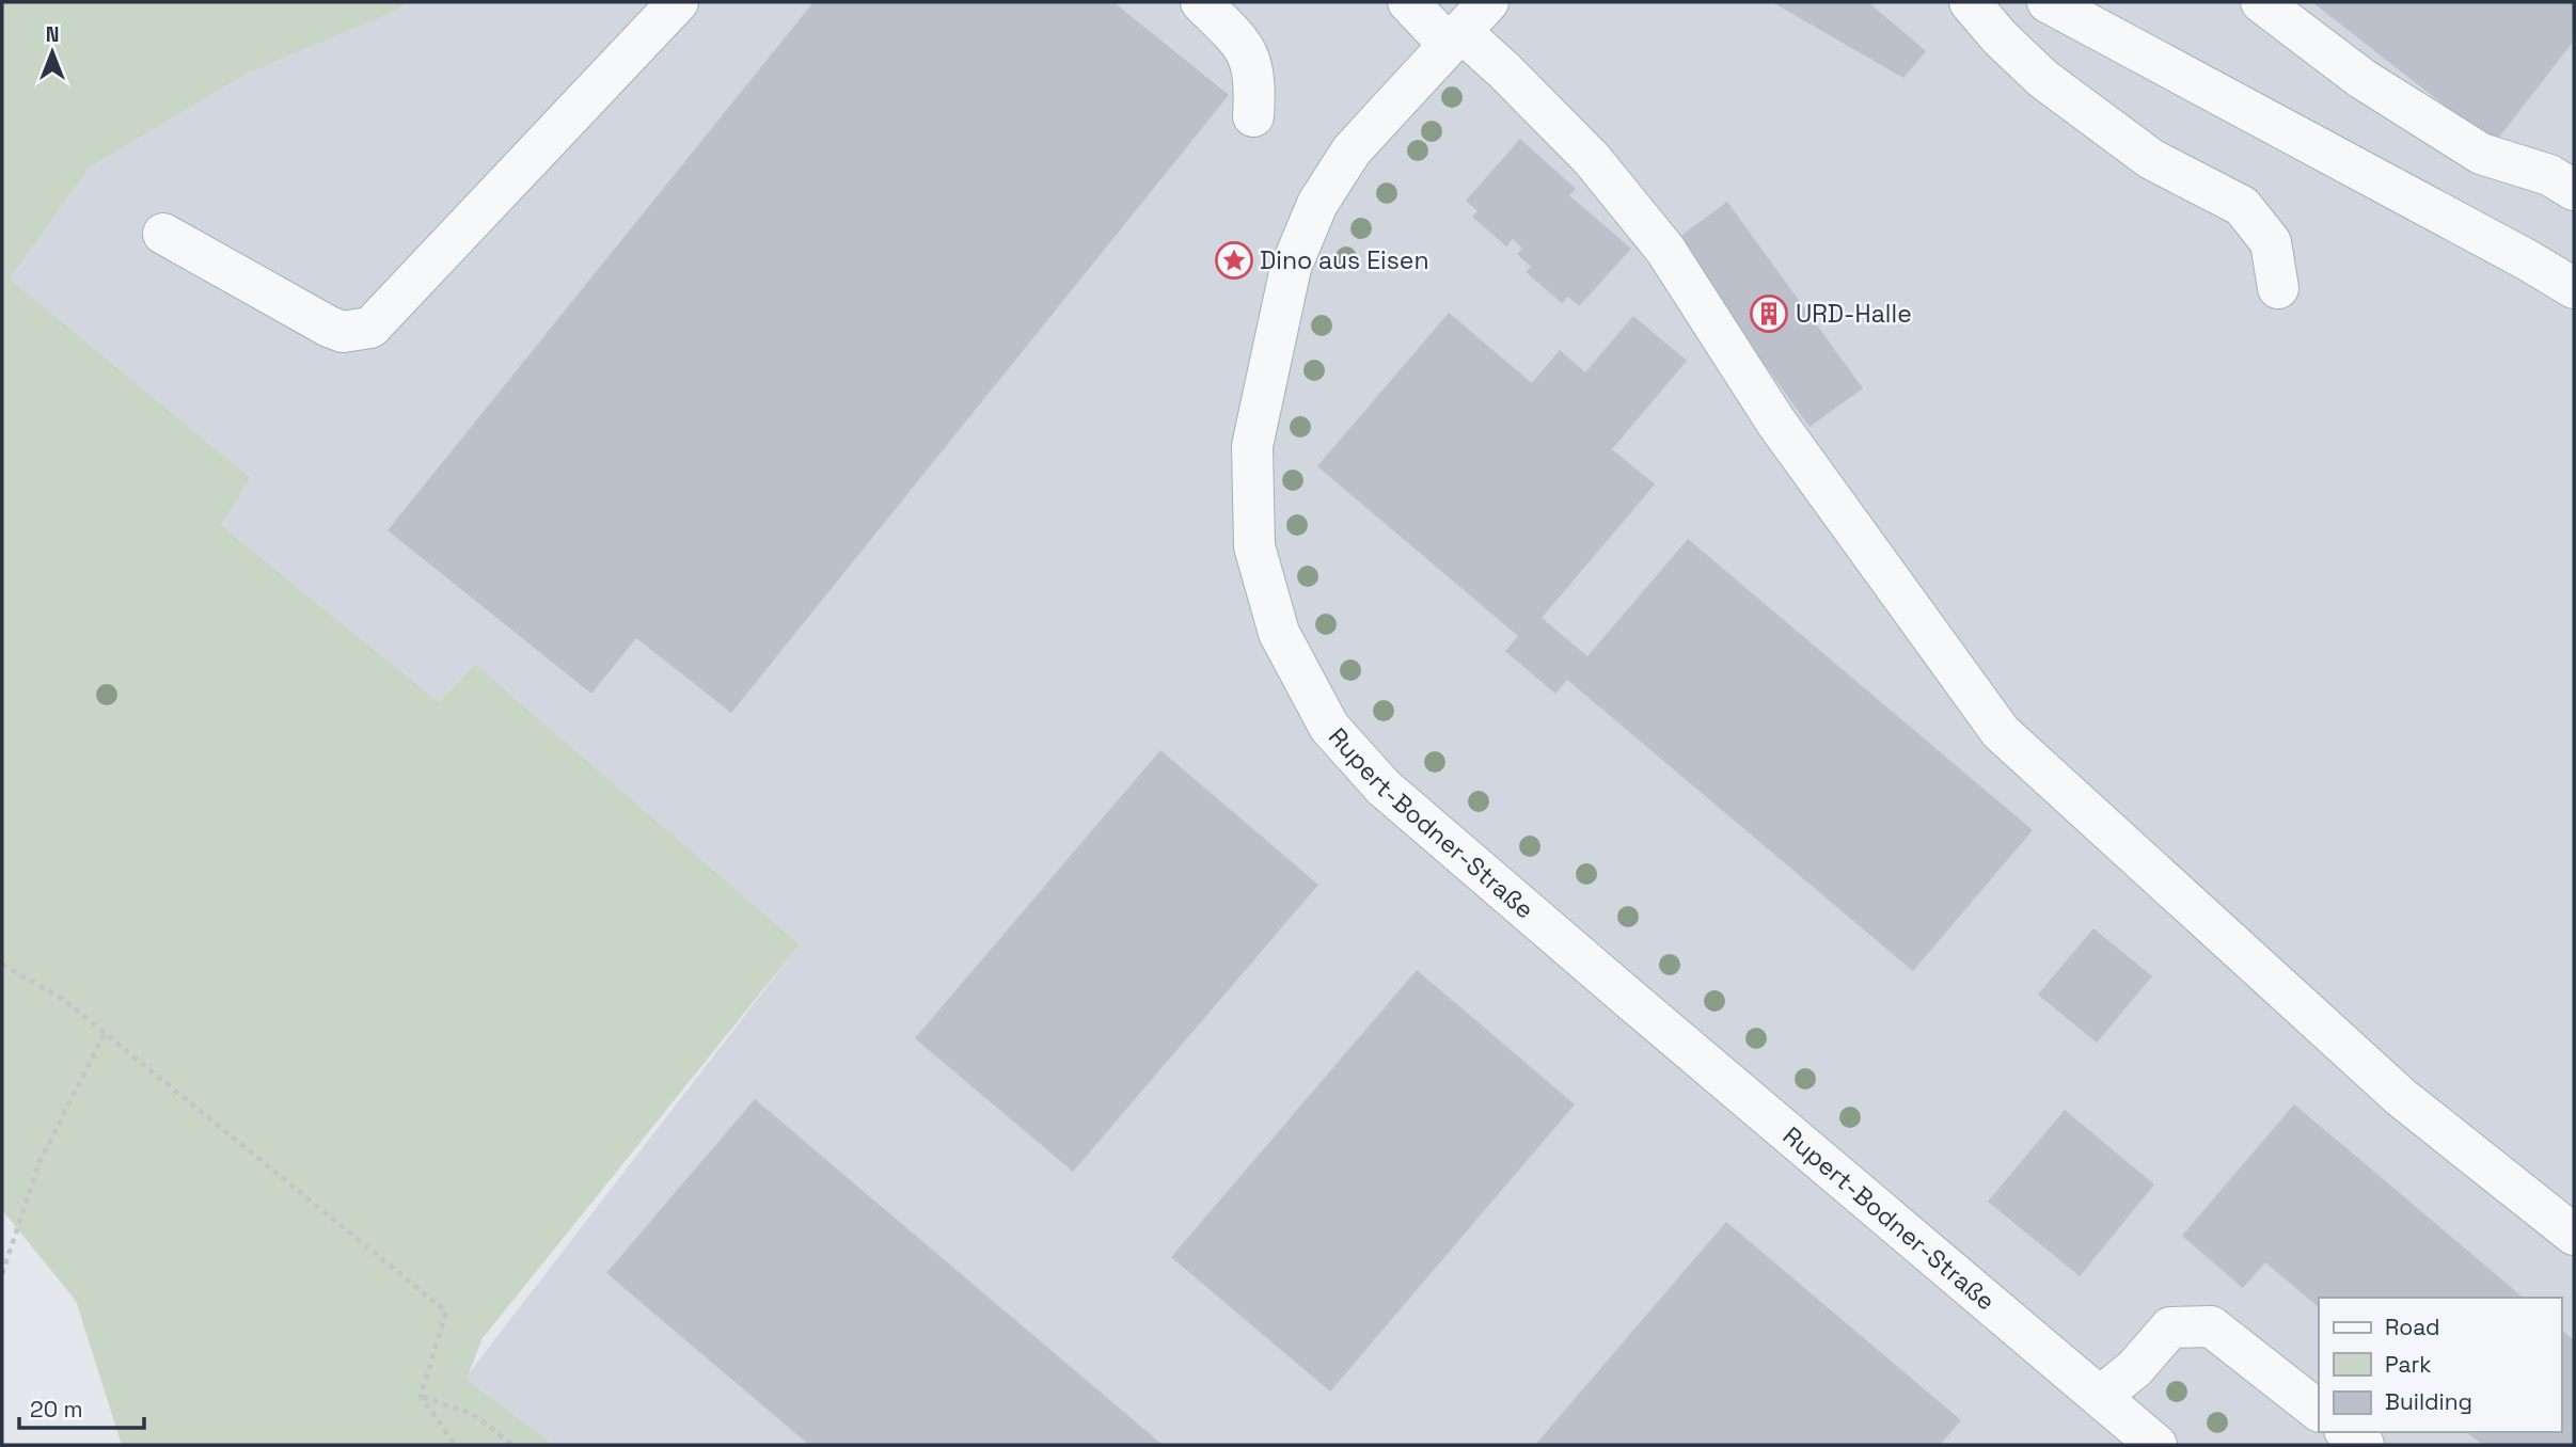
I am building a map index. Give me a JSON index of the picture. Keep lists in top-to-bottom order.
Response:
{
  "streets": {
    "street": ["Rupert-Bodner-Straße"]
  },
  "places": {
    "place": ["Dino aus Eisen"],
    "building": ["URD-Halle"]
  },
  "legend": ["Road", "Park", "Building"],
  "scale_bar": "20 m",
  "north": "top"
}
